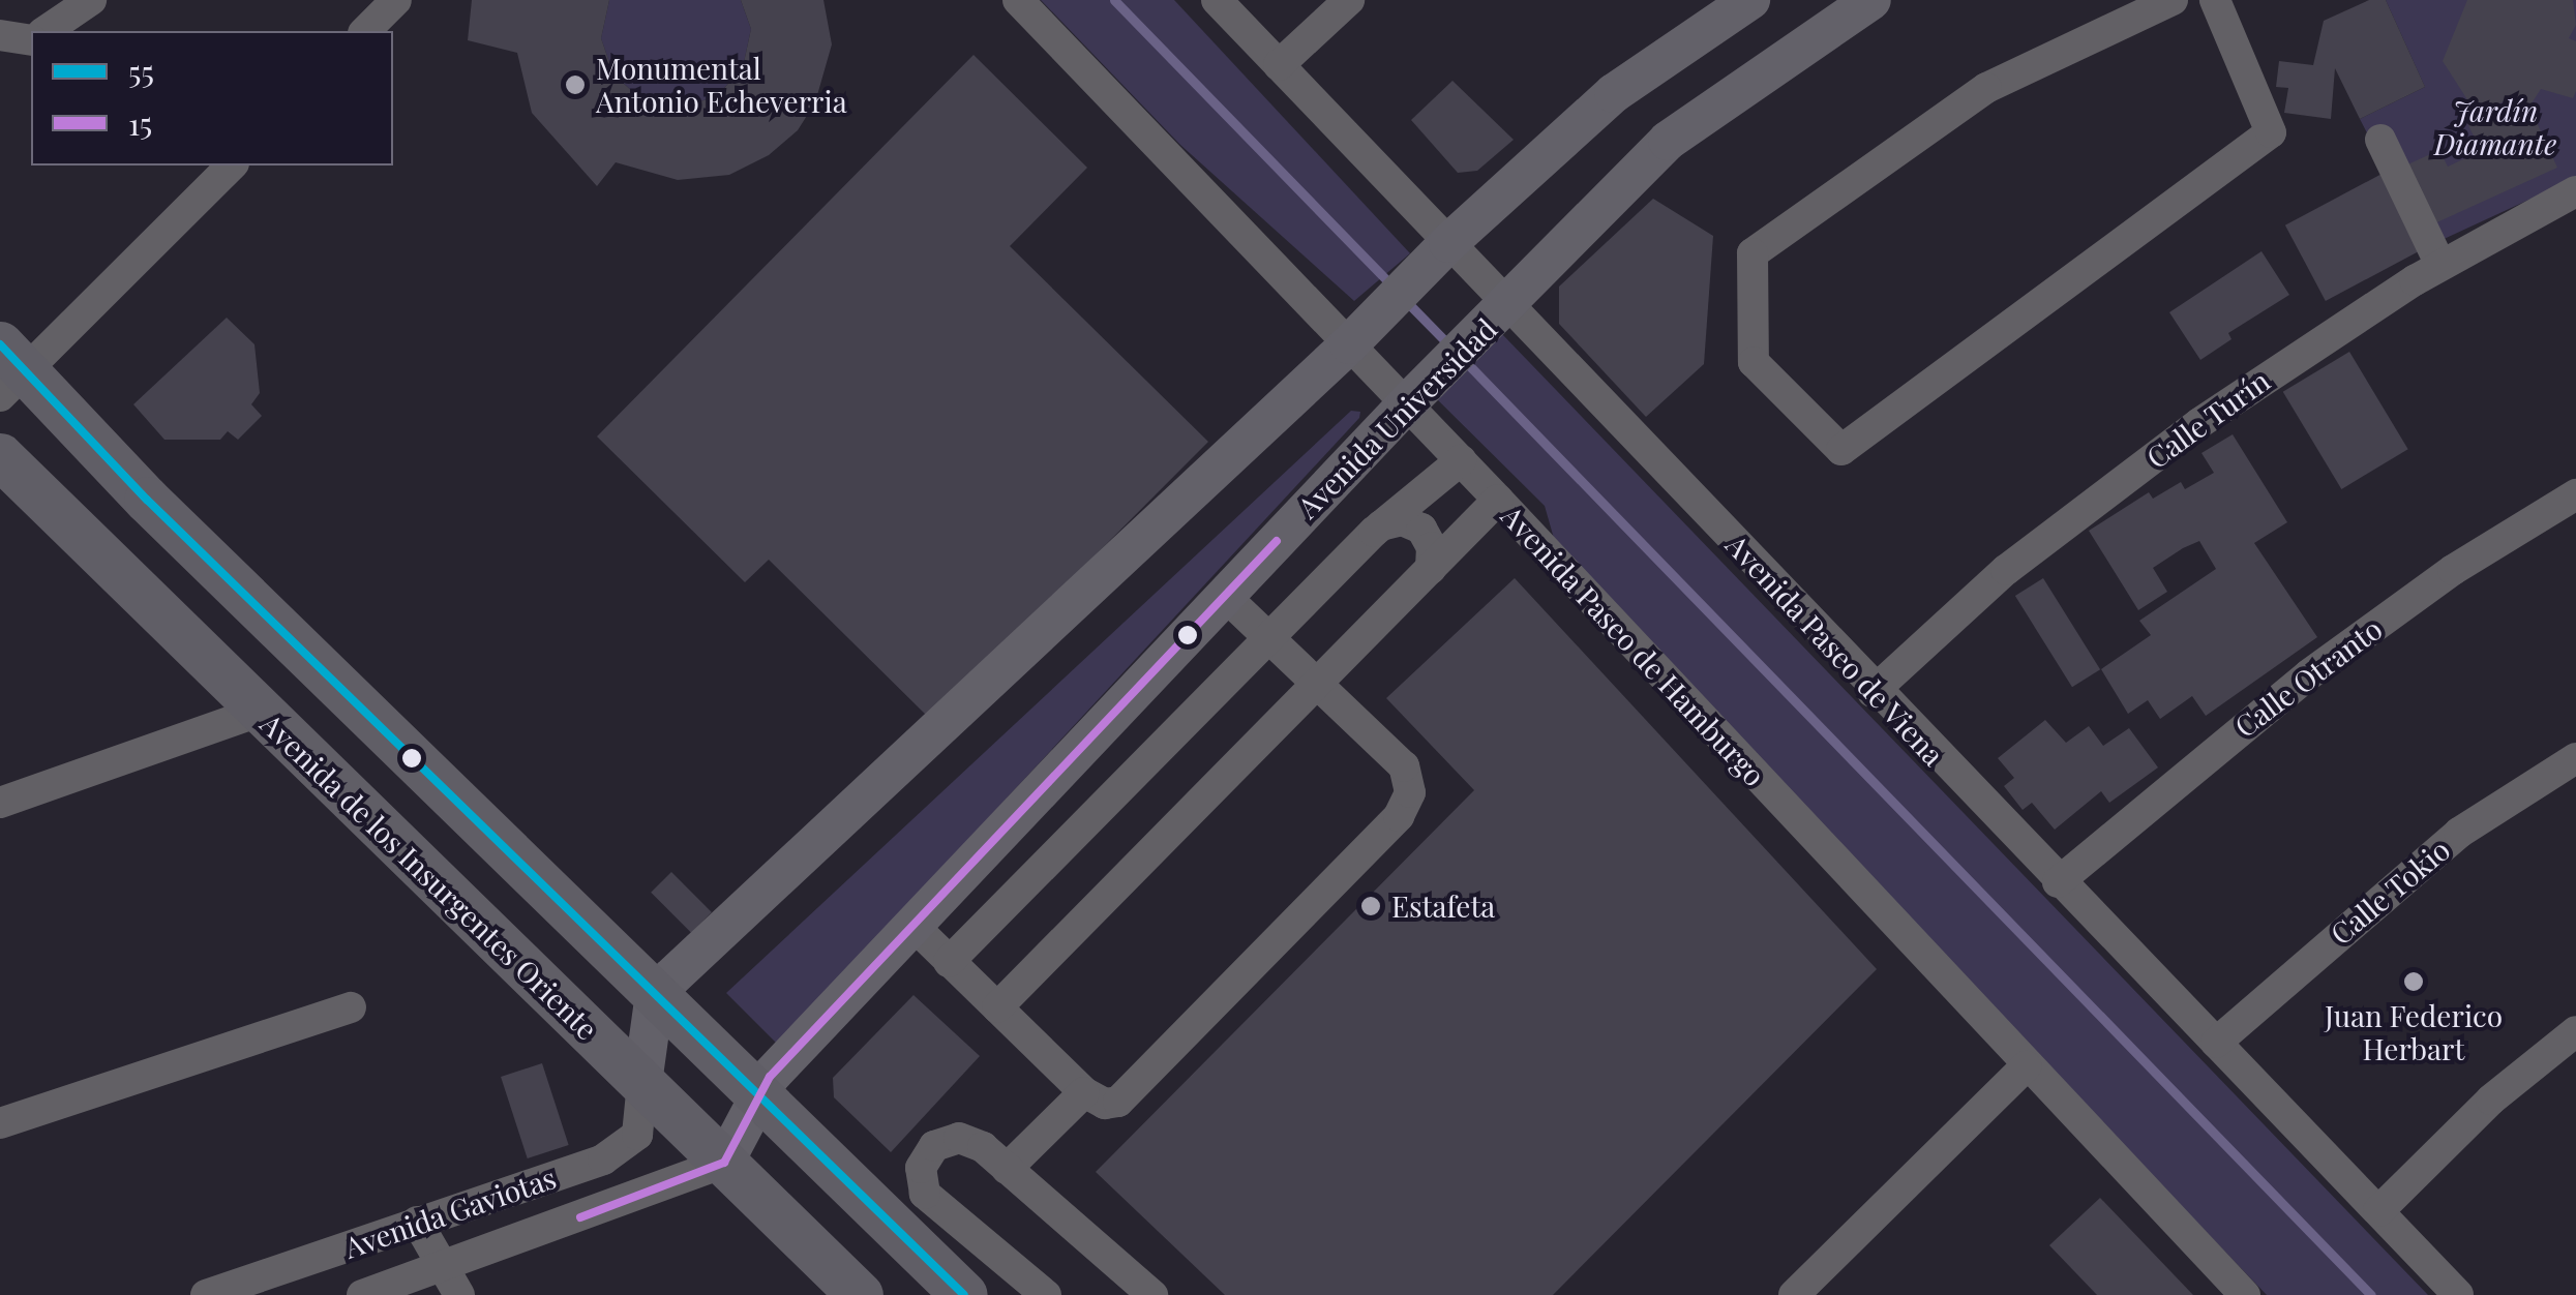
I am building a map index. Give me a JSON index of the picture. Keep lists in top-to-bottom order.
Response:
{
  "streets": {
    "highway": ["Avenida de los Insurgentes Oriente"],
    "main road": ["Avenida Universidad"],
    "street": [
      "Calle Turín",
      "Avenida Paseo de Hamburgo",
      "Avenida Paseo de Viena",
      "Calle Otranto",
      "Calle Tokio",
      "Avenida Gaviotas"
    ]
  },
  "crossings": [
    ["Avenida Universidad", "Avenida Paseo de Hamburgo"],
    ["Avenida Universidad", "Avenida Paseo de Viena"],
    ["Avenida Universidad", "Avenida de los Insurgentes Oriente"],
    ["Avenida Universidad", "Avenida Gaviotas"],
    ["Calle Turín", "Avenida Paseo de Viena"],
    ["Avenida Paseo de Viena", "Calle Otranto"],
    ["Avenida Paseo de Viena", "Calle Tokio"],
    ["Avenida de los Insurgentes Oriente", "Avenida Gaviotas"]
  ],
  "parks": ["Jardín Diamante"],
  "places": ["Monumental Antonio Echeverria", "Estafeta", "Juan Federico Herbart"],
  "lines": ["transit line 55", "transit line 15"],
  "legend": ["55", "15"]
}
